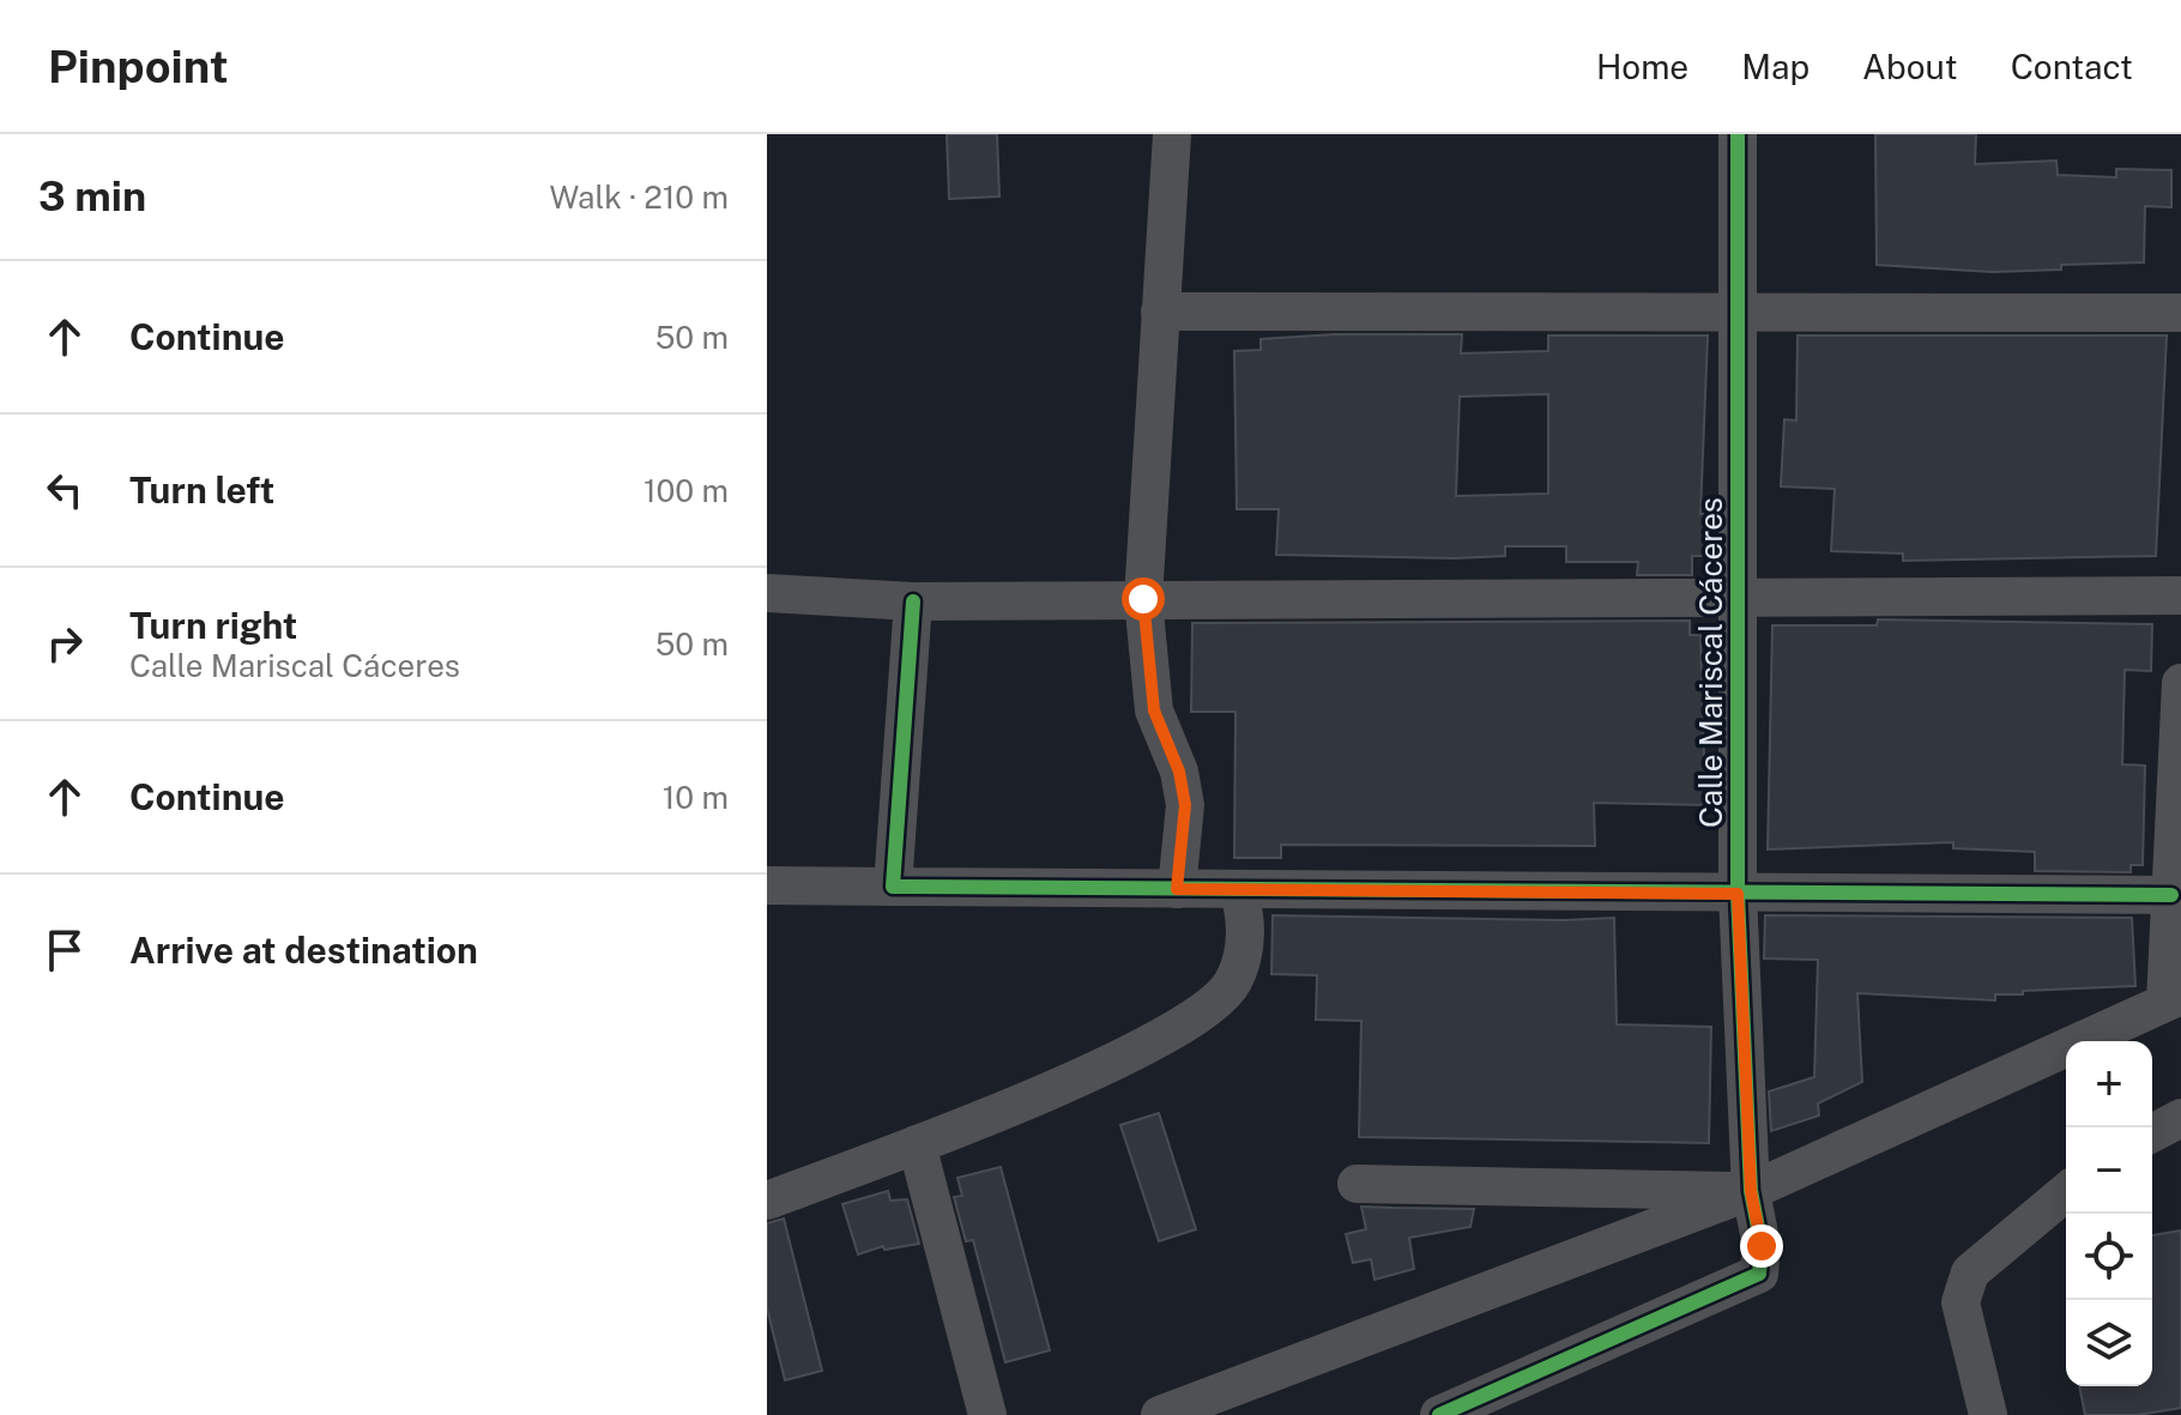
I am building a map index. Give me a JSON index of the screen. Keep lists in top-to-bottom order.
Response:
{
  "streets": {
    "street": ["Calle Mariscal Cáceres"]
  },
  "page": {
    "header": "Pinpoint",
    "nav": [
      "Home",
      "Map",
      "About",
      "Contact"
    ],
    "heading": ["3 min", "Walk · 210 m"],
    "list": [
      ["Continue", "50 m"],
      ["Turn left", "100 m"],
      ["Turn right", "Calle Mariscal Cáceres", "50 m"],
      ["Continue", "10 m"],
      "Arrive at destination"
    ],
    "map_buttons": ["+", "−"]
  }
}
